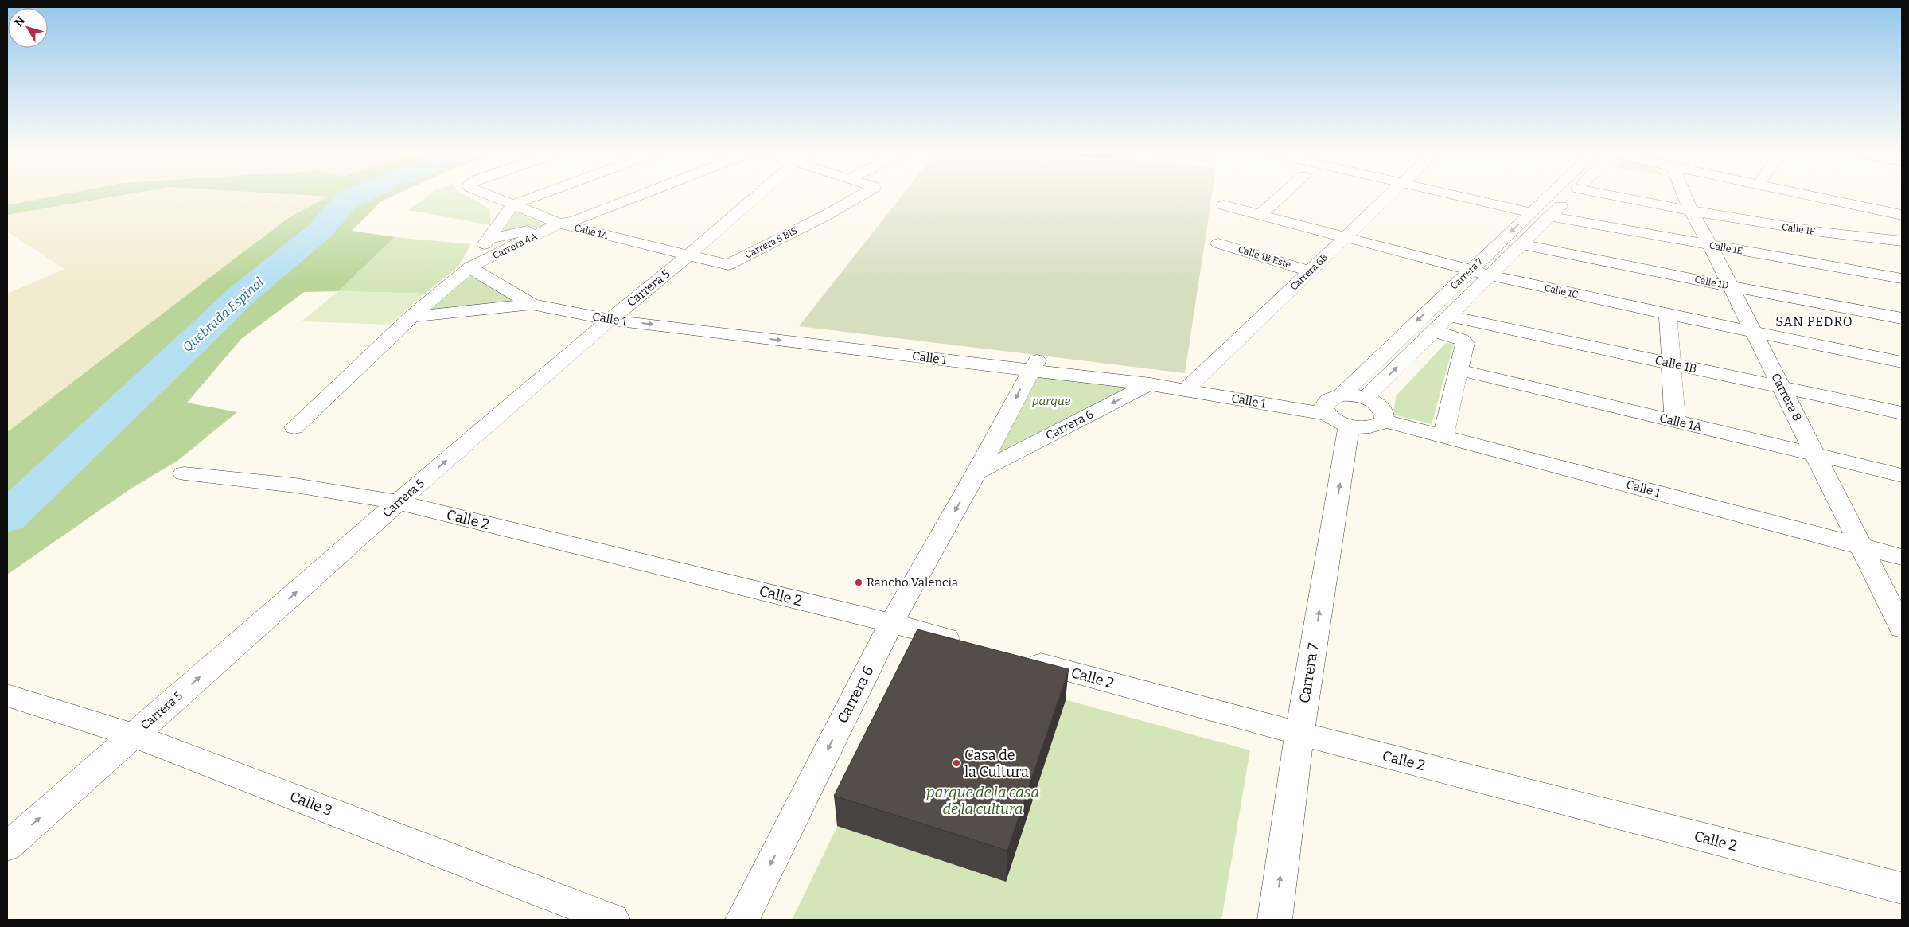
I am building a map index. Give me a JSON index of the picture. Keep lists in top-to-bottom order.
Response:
{
  "streets": {
    "street": [
      "Calle 1F",
      "Calle 1A",
      "Carrera 5 BIS",
      "Carrera 4A",
      "Calle 1E",
      "Calle 1B Este",
      "Carrera 6B",
      "Carrera 7",
      "Calle 1D",
      "Carrera 5",
      "Calle 1C",
      "Calle 1",
      "Calle 1B",
      "Carrera 8",
      "Carrera 6",
      "Calle 2",
      "Calle 3"
    ]
  },
  "crossings": [
    ["Calle 1F", "Carrera 8"],
    ["Calle 1A", "Carrera 5 BIS"],
    ["Calle 1A", "Carrera 4A"],
    ["Calle 1A", "Carrera 5"],
    ["Calle 1A", "Carrera 8"],
    ["Carrera 4A", "Calle 1"],
    ["Calle 1E", "Carrera 7"],
    ["Calle 1E", "Carrera 8"],
    ["Calle 1B Este", "Carrera 6B"],
    ["Carrera 6B", "Calle 1C"],
    ["Carrera 6B", "Calle 1"],
    ["Carrera 7", "Calle 1D"],
    ["Carrera 7", "Calle 1C"],
    ["Carrera 7", "Calle 1"],
    ["Carrera 7", "Calle 1B"],
    ["Carrera 7", "Calle 2"],
    ["Calle 1D", "Carrera 8"],
    ["Carrera 5", "Calle 1"],
    ["Carrera 5", "Calle 2"],
    ["Carrera 5", "Calle 3"],
    ["Calle 1C", "Carrera 8"],
    ["Calle 1", "Carrera 8"],
    ["Calle 1", "Carrera 6"],
    ["Calle 1B", "Carrera 8"],
    ["Carrera 6", "Calle 2"]
  ],
  "one_way": ["Carrera 6"],
  "districts": ["SAN PEDRO"],
  "water": ["Quebrada Espinal"],
  "parks": ["parque", "parque de la casa de la cultura"],
  "places": ["Rancho Valencia", "Casa de la Cultura"],
  "north": "top left"
}
